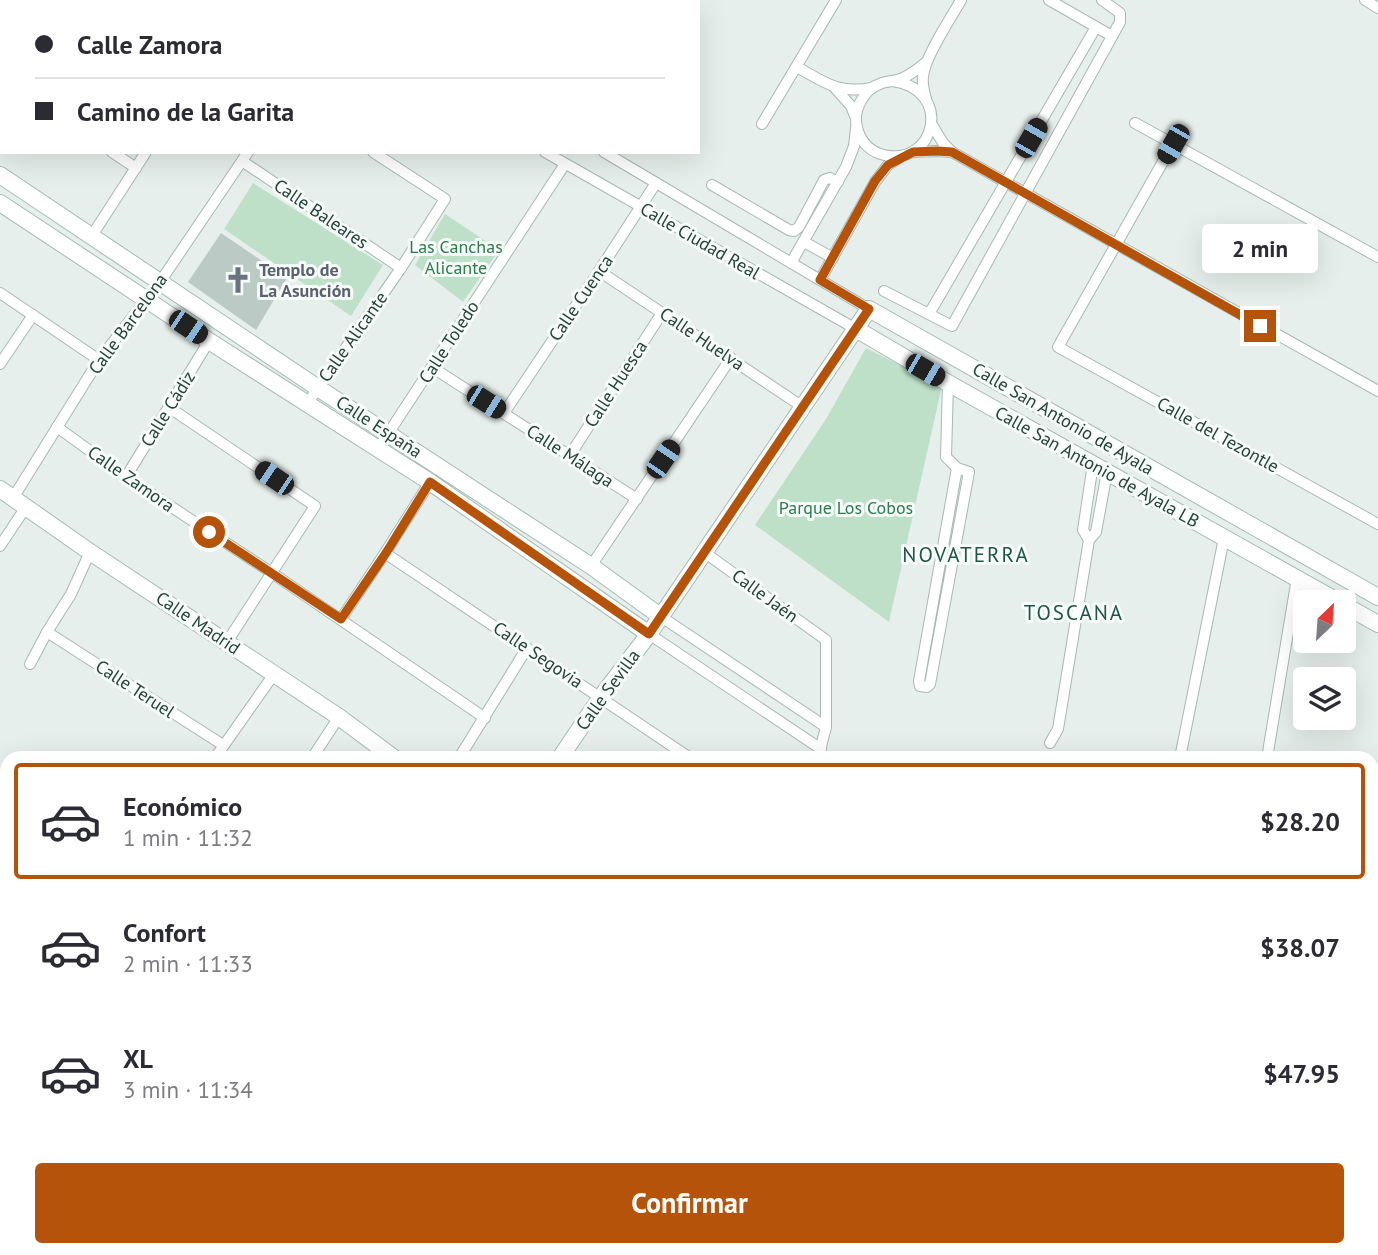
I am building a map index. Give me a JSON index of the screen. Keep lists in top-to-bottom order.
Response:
{
  "streets": {
    "street": [
      "Calle Baleares",
      "Calle Ciudad Real",
      "Calle Cuenca",
      "Calle Barcelona",
      "Calle Alicante",
      "Calle Huelva",
      "Calle Toledo",
      "Calle Huesca",
      "Calle Cádiz",
      "Calle San Antonio de Ayala",
      "Calle España",
      "Calle del Tezontle",
      "Calle Málaga",
      "Calle San Antonio de Ayala LB",
      "Calle Zamora",
      "Calle Jaén",
      "Calle Madrid",
      "Calle Segovia",
      "Calle Teruel",
      "Calle Sevilla"
    ]
  },
  "crossings": [
    ["Calle Baleares", "Calle Barcelona"],
    ["Calle Baleares", "Calle Alicante"],
    ["Calle Ciudad Real", "Calle Cuenca"],
    ["Calle Ciudad Real", "Calle Toledo"],
    ["Calle Ciudad Real", "Calle San Antonio de Ayala LB"],
    ["Calle Ciudad Real", "Calle Sevilla"],
    ["Calle Cuenca", "Calle Huelva"],
    ["Calle Cuenca", "Calle San Antonio de Ayala"],
    ["Calle Cuenca", "Calle Málaga"],
    ["Calle Barcelona", "Calle España"],
    ["Calle Barcelona", "Calle Zamora"],
    ["Calle Barcelona", "Calle Madrid"],
    ["Calle Alicante", "Calle España"],
    ["Calle Huelva", "Calle Huesca"],
    ["Calle Huelva", "Calle Sevilla"],
    ["Calle Toledo", "Calle España"],
    ["Calle Toledo", "Calle Málaga"],
    ["Calle Huesca", "Calle Málaga"],
    ["Calle Cádiz", "Calle España"],
    ["Calle Cádiz", "Calle Zamora"],
    ["Calle San Antonio de Ayala", "Calle Sevilla"],
    ["Calle España", "Calle Jaén"],
    ["Calle España", "Calle Sevilla"],
    ["Calle San Antonio de Ayala LB", "Calle Sevilla"],
    ["Calle Jaén", "Calle Sevilla"],
    ["Calle Segovia", "Calle Sevilla"]
  ],
  "districts": ["NOVATERRA", "TOSCANA"],
  "parks": ["Las Canchas Alicante", "Parque Los Cobos"],
  "places": {
    "church": ["Templo de La Asunción"]
  },
  "north": "top right",
  "page": {
    "banner": ["Calle Zamora", "Camino de la Garita"],
    "bubble": "2 min",
    "list": [
      {
        "name": "Económico",
        "note": "1 min · 11:32",
        "value": "$28.20"
      },
      {
        "name": "Confort",
        "note": "2 min · 11:33",
        "value": "$38.07"
      },
      {
        "name": "XL",
        "note": "3 min · 11:34",
        "value": "$47.95"
      }
    ],
    "buttons": "Confirmar"
  }
}
